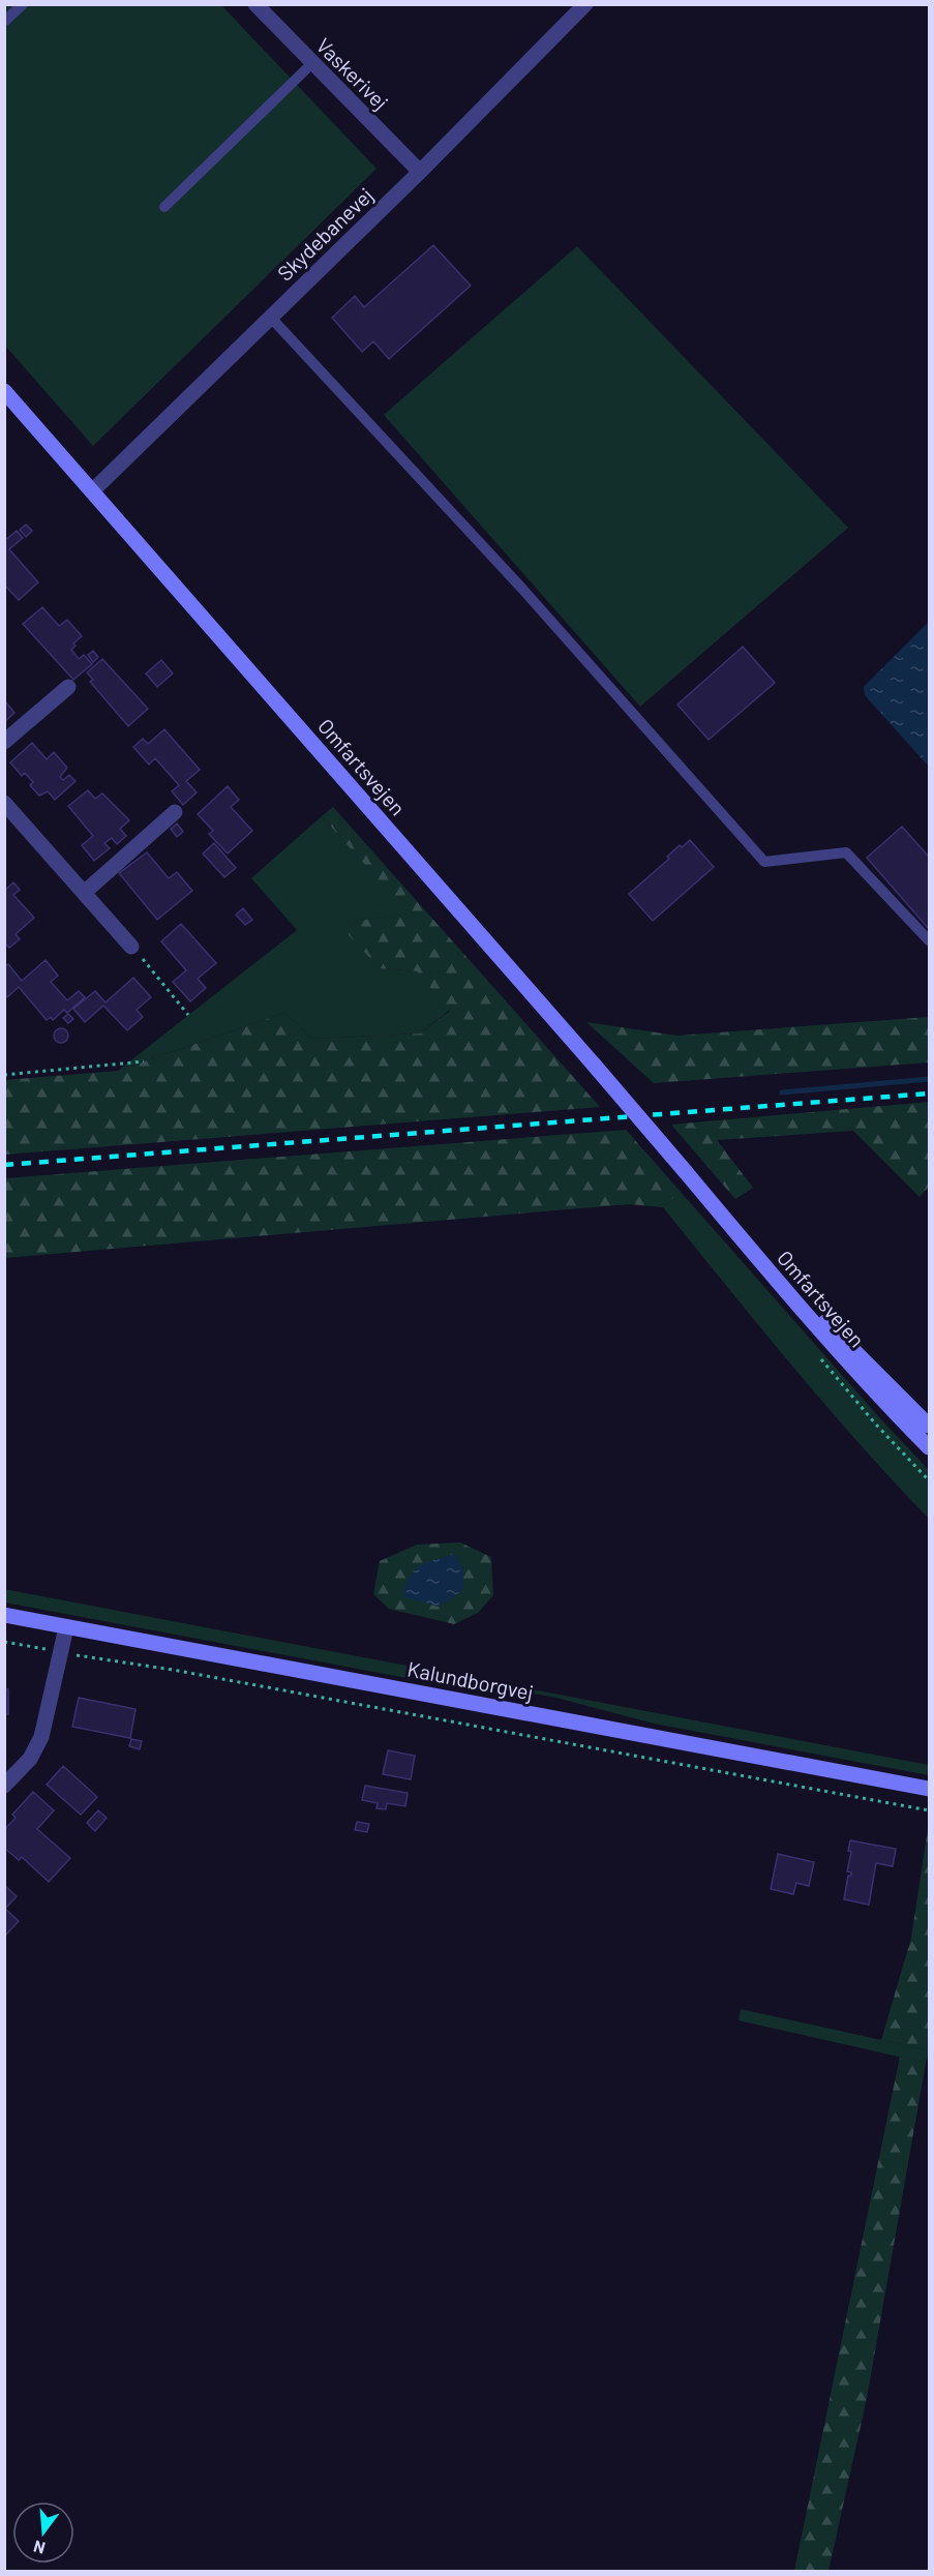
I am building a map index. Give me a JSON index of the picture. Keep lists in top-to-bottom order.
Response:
{
  "streets": {
    "main road": ["Omfartsvejen", "Kalundborgvej"],
    "street": ["Vaskerivej", "Skydebanevej"]
  },
  "crossings": [
    ["Vaskerivej", "Skydebanevej"],
    ["Skydebanevej", "Omfartsvejen"]
  ],
  "north": "bottom"
}
